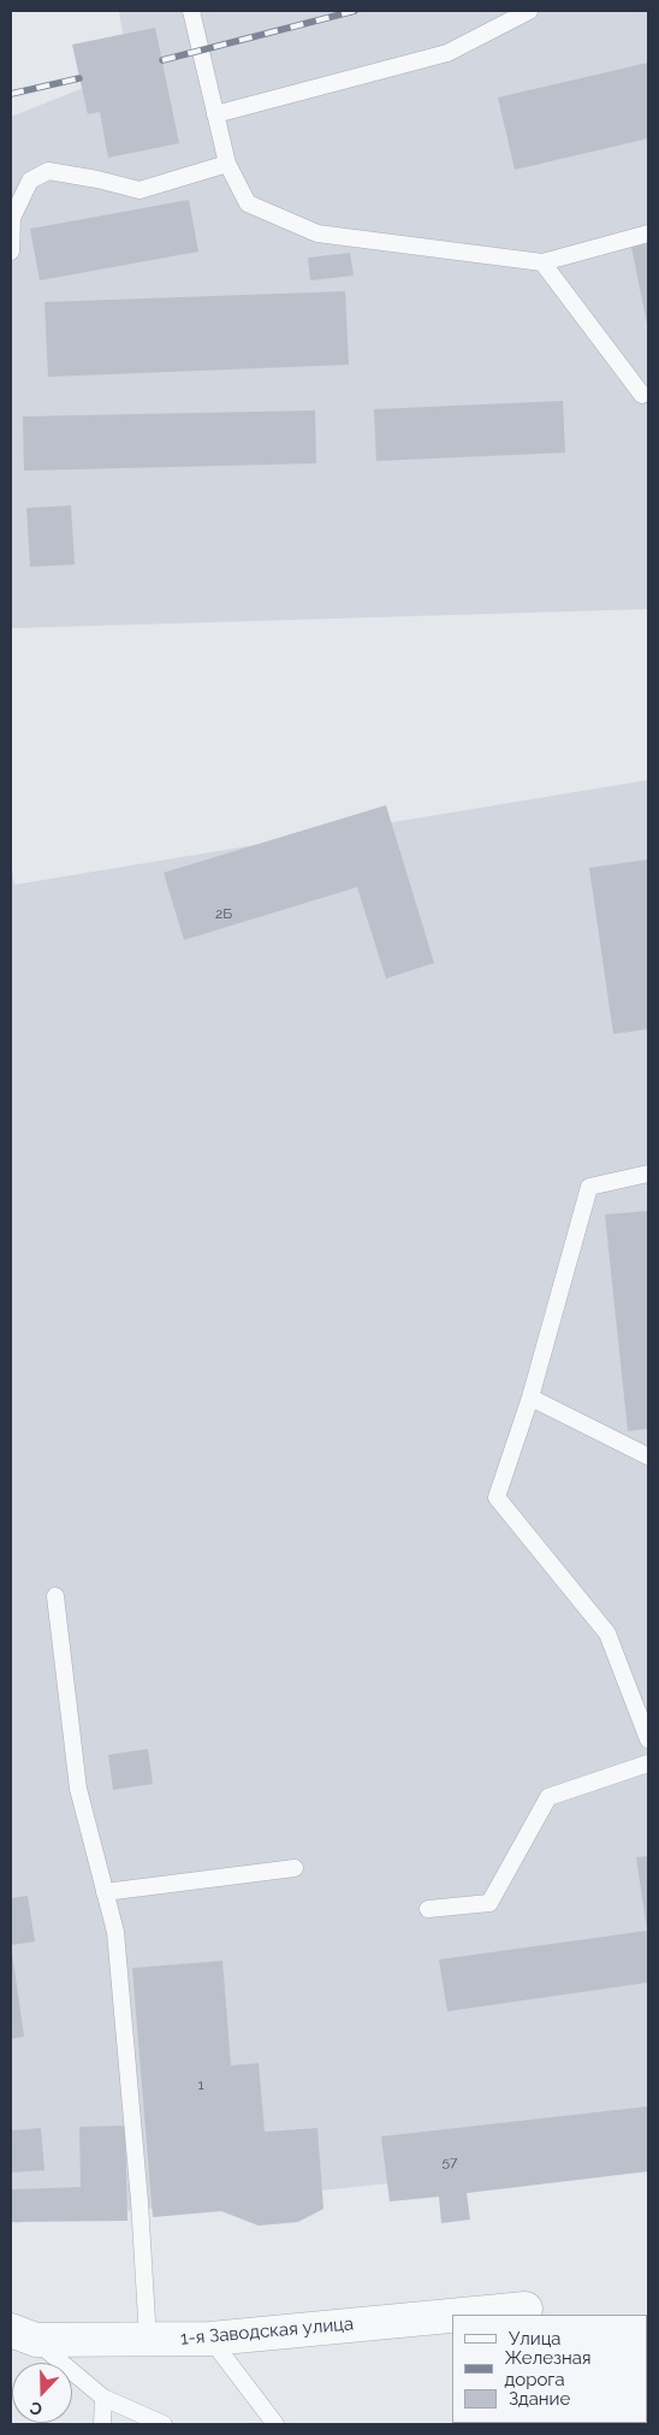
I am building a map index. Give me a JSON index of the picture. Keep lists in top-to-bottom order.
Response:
{
  "streets": {
    "street": ["1-я Заводская улица"]
  },
  "house_numbers": ["2Б", "1", "57"],
  "legend": ["Улица", "Железная дорога", "Здание"],
  "north": "bottom"
}
